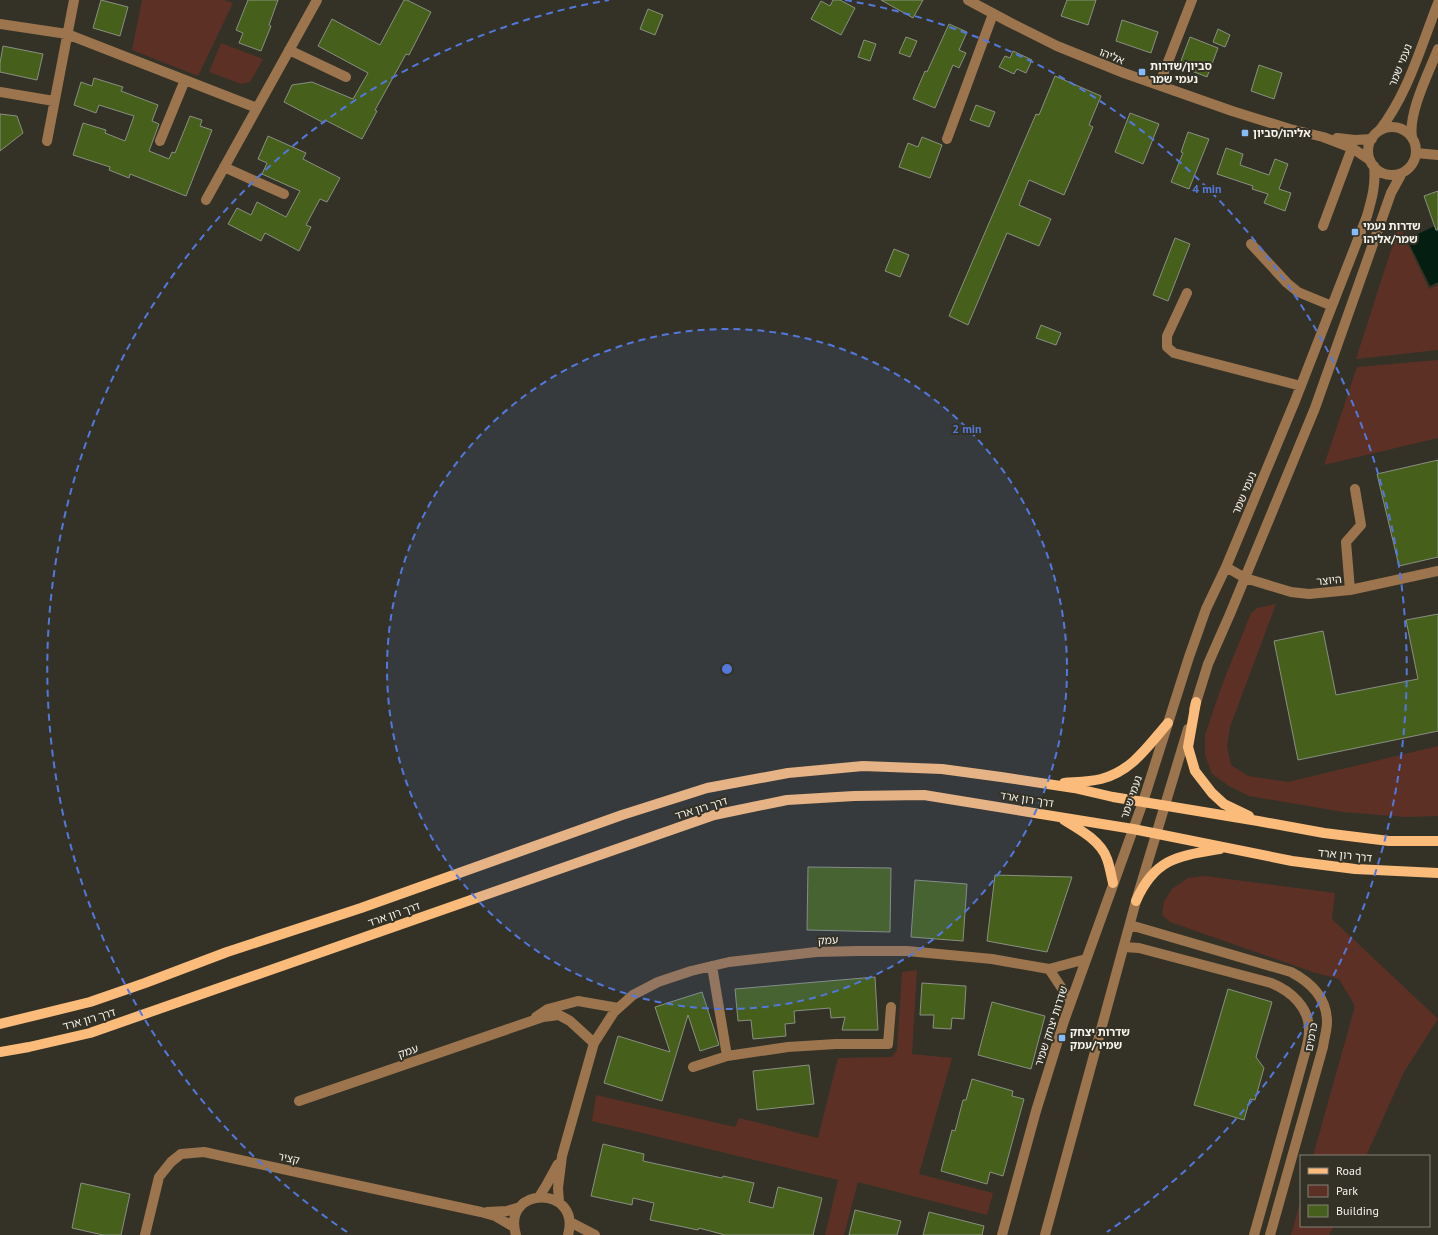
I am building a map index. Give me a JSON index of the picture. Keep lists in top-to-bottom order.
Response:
{
  "streets": {
    "main road": ["דרך רון ארד"],
    "street": [
      "אליהו",
      "נעמי שמר",
      "היוצר",
      "עמק",
      "שדרות יצחק שמיר",
      "כרמים",
      "קציר"
    ]
  },
  "crossings": [
    ["אליהו", "נעמי שמר"],
    ["נעמי שמר", "היוצר"],
    ["נעמי שמר", "דרך רון ארד"],
    ["נעמי שמר", "שדרות יצחק שמיר"],
    ["דרך רון ארד", "שדרות יצחק שמיר"],
    ["עמק", "שדרות יצחק שמיר"],
    ["עמק", "קציר"]
  ],
  "places": {
    "transit": [
      "סביון/שדרות נעמי שמר",
      "אליהו/סביון",
      "שדרות נעמי שמר/אליהו",
      "שדרות יצחק שמיר/עמק"
    ]
  },
  "legend": ["Road", "Park", "Building"],
  "rings": ["4 min", "2 min"]
}
